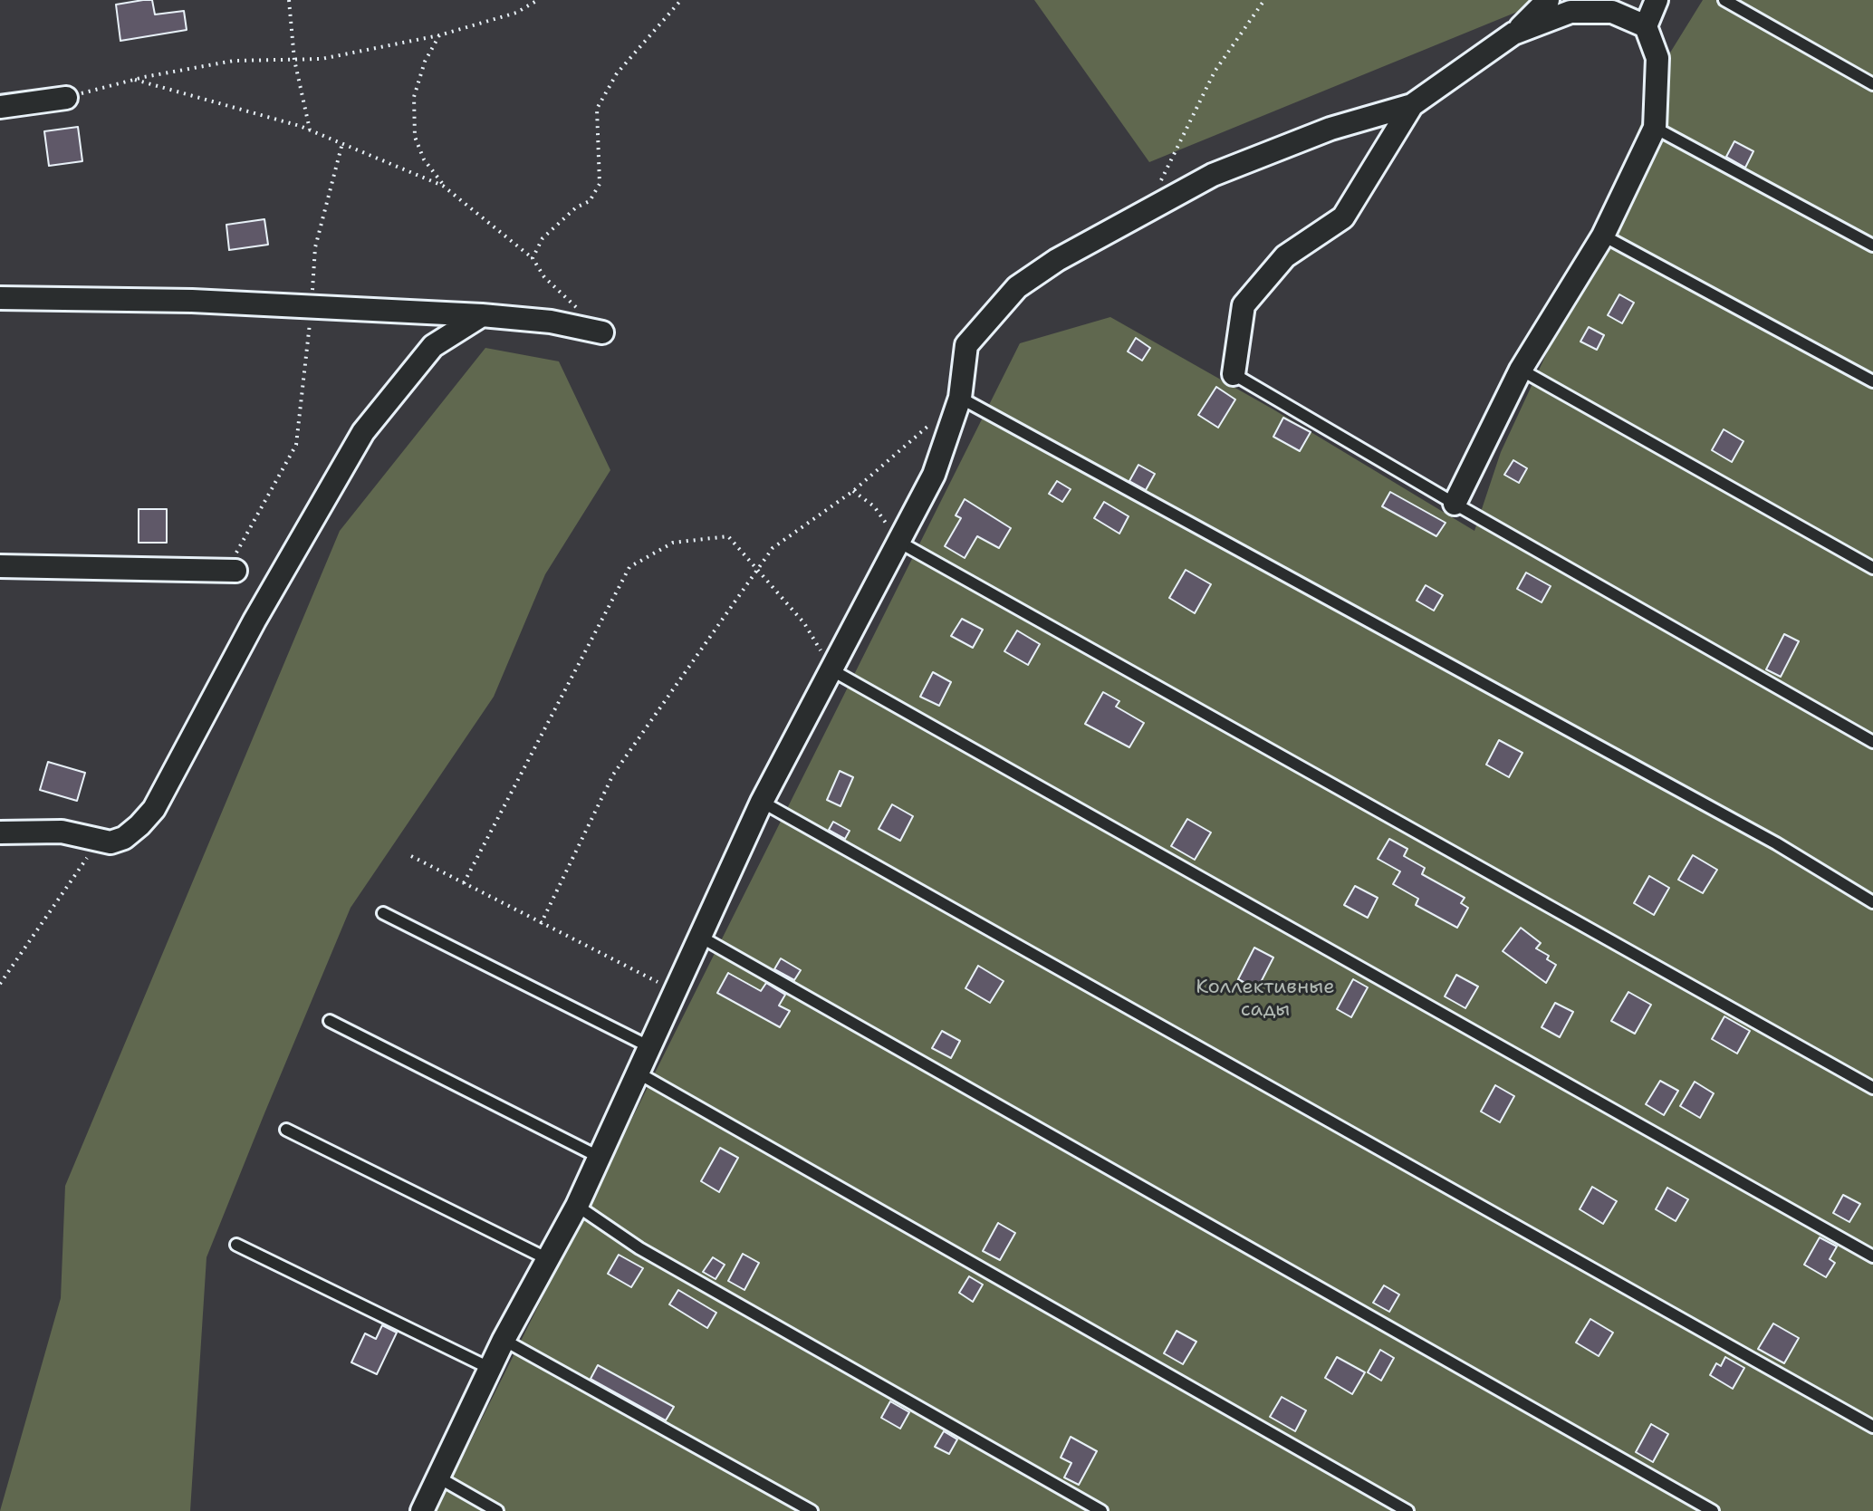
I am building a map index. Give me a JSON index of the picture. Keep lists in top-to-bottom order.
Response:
{
  "parks": ["Коллективные сады"]
}
